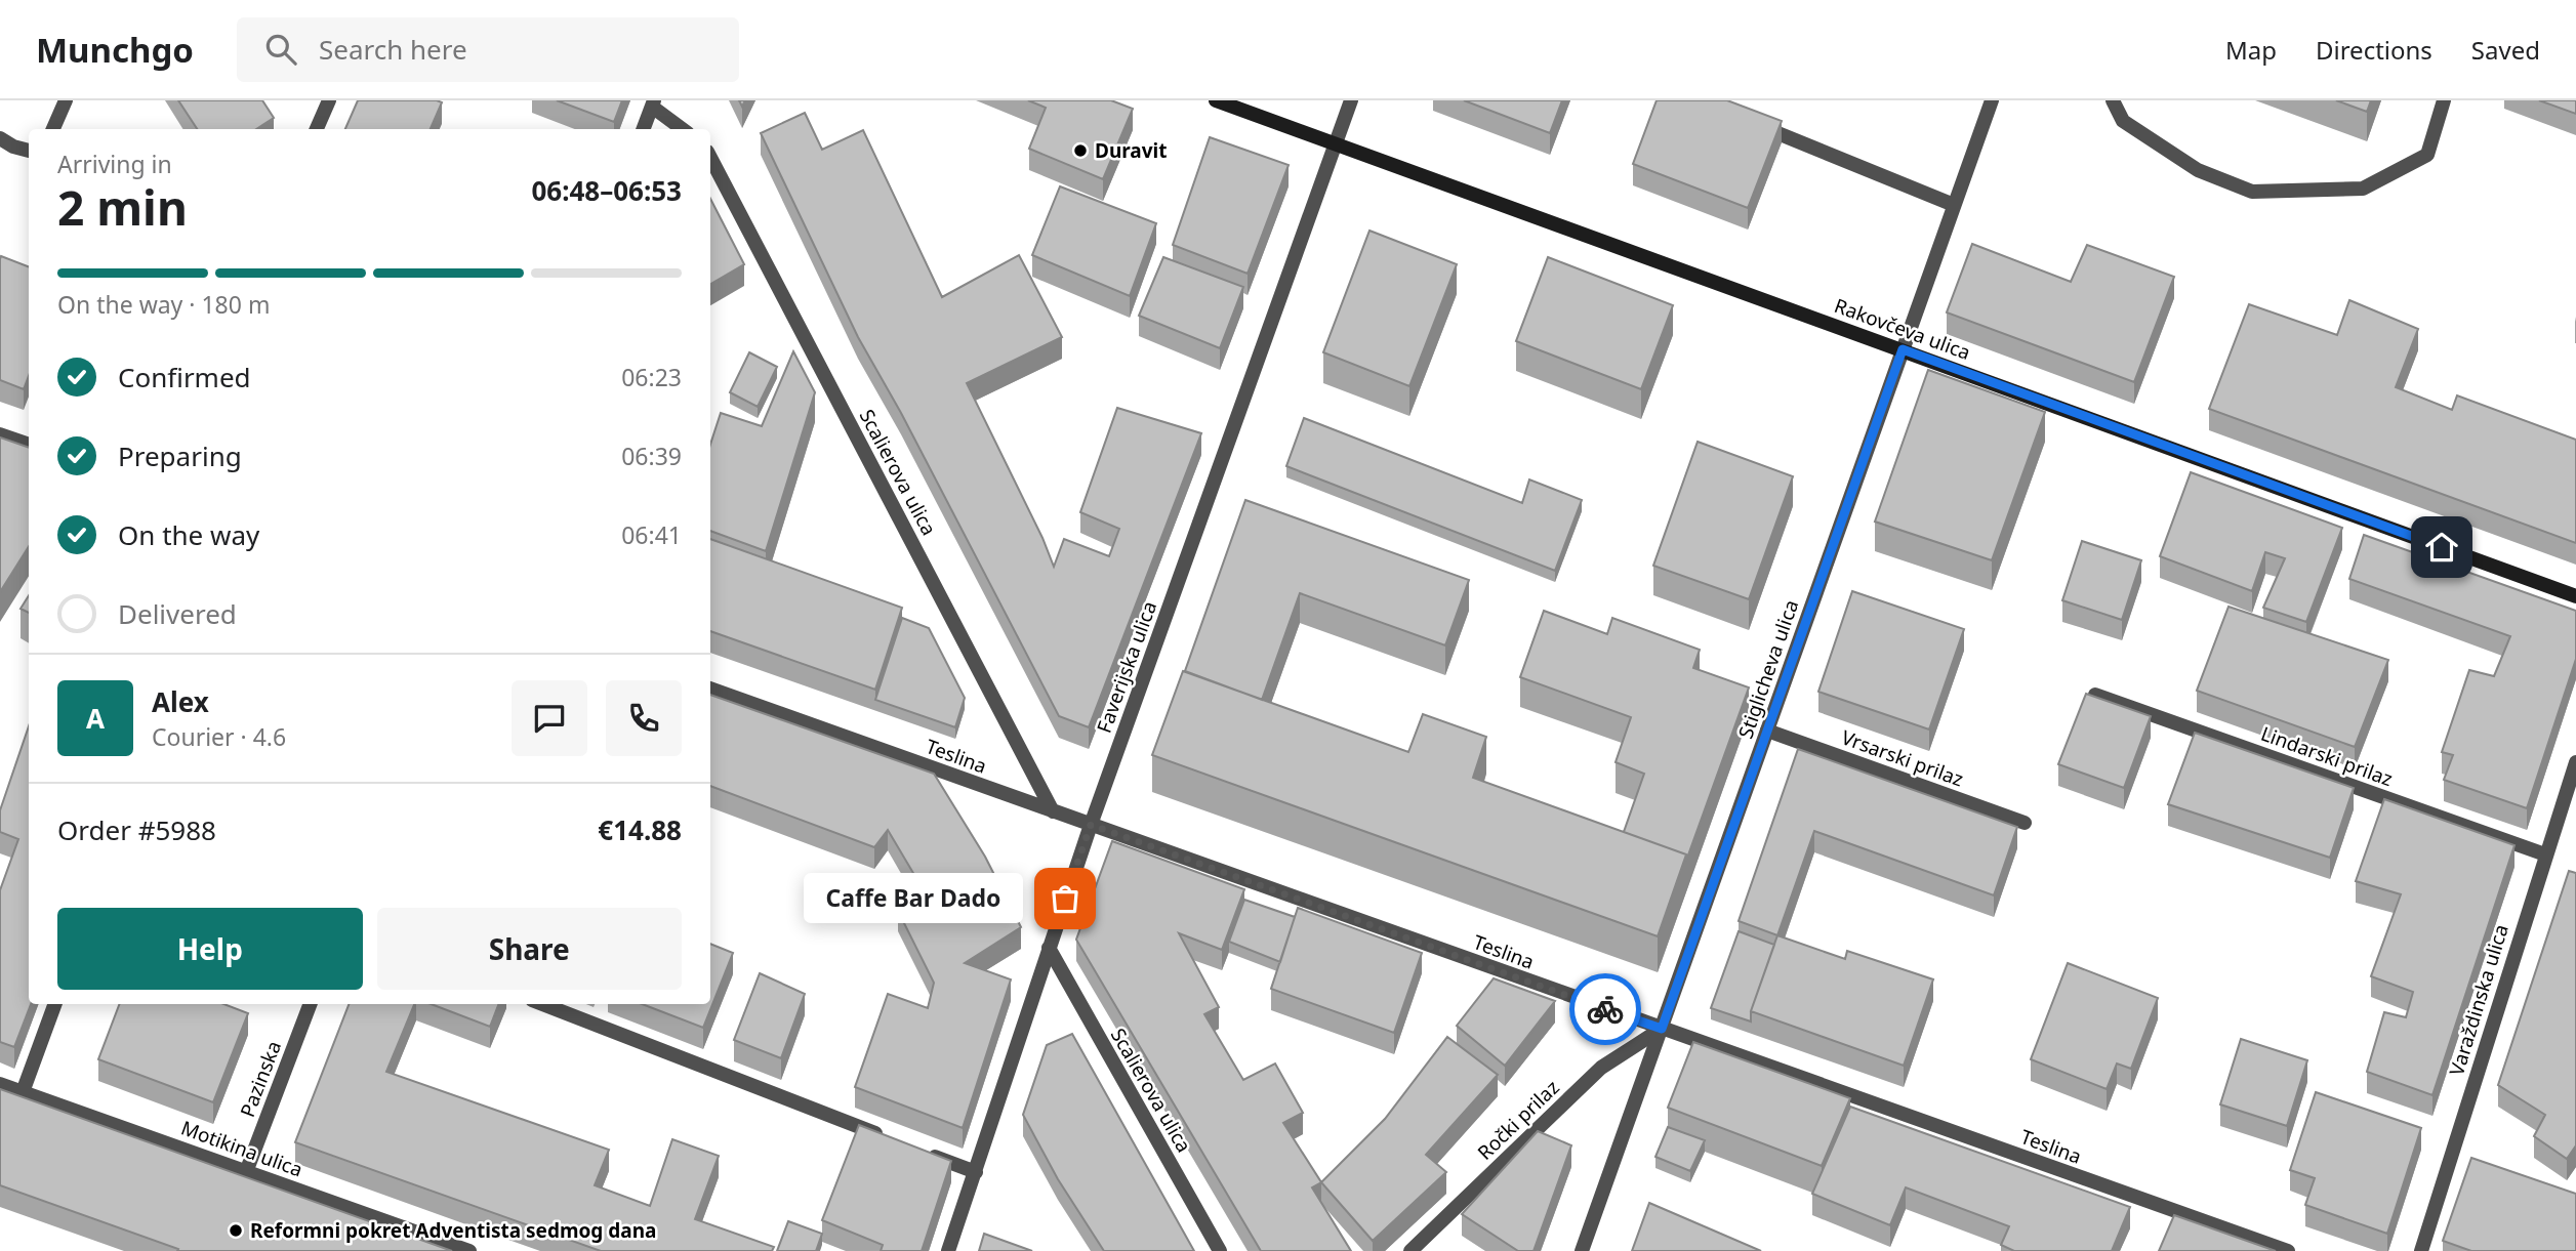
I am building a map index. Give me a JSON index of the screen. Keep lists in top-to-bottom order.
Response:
{
  "streets": {
    "main road": ["Rakovčeva ulica"],
    "street": [
      "Scalierova ulica",
      "Faverijska ulica",
      "Stiglicheva ulica",
      "Teslina",
      "Lindarski prilaz",
      "Vrsarski prilaz",
      "Varaždinska ulica",
      "Pazinska",
      "Ročki prilaz",
      "Motikina ulica"
    ]
  },
  "crossings": [
    ["Rakovčeva ulica", "Faverijska ulica"],
    ["Rakovčeva ulica", "Stiglicheva ulica"],
    ["Scalierova ulica", "Faverijska ulica"],
    ["Scalierova ulica", "Teslina"],
    ["Faverijska ulica", "Teslina"],
    ["Stiglicheva ulica", "Teslina"],
    ["Stiglicheva ulica", "Vrsarski prilaz"],
    ["Stiglicheva ulica", "Ročki prilaz"],
    ["Teslina", "Ročki prilaz"],
    ["Lindarski prilaz", "Varaždinska ulica"],
    ["Pazinska", "Motikina ulica"]
  ],
  "places": ["Duravit", "Caffe Bar Dado", "Reformni pokret Adventista sedmog dana"],
  "page": {
    "header": "Munchgo",
    "search": "Search here",
    "nav": ["Map", "Directions", "Saved"],
    "heading": ["2 min", "Arriving in", "06:48–06:53"],
    "panel": [
      "Alex",
      "Courier · 4.6",
      "Order #5988",
      "€14.88"
    ],
    "bar": "On the way · 180 m",
    "list": [
      ["Confirmed", "06:23"],
      ["Preparing", "06:39"],
      ["On the way", "06:41"],
      "Delivered"
    ],
    "round": "A",
    "bubble": "Caffe Bar Dado",
    "buttons": ["Help", "Share"]
  }
}
